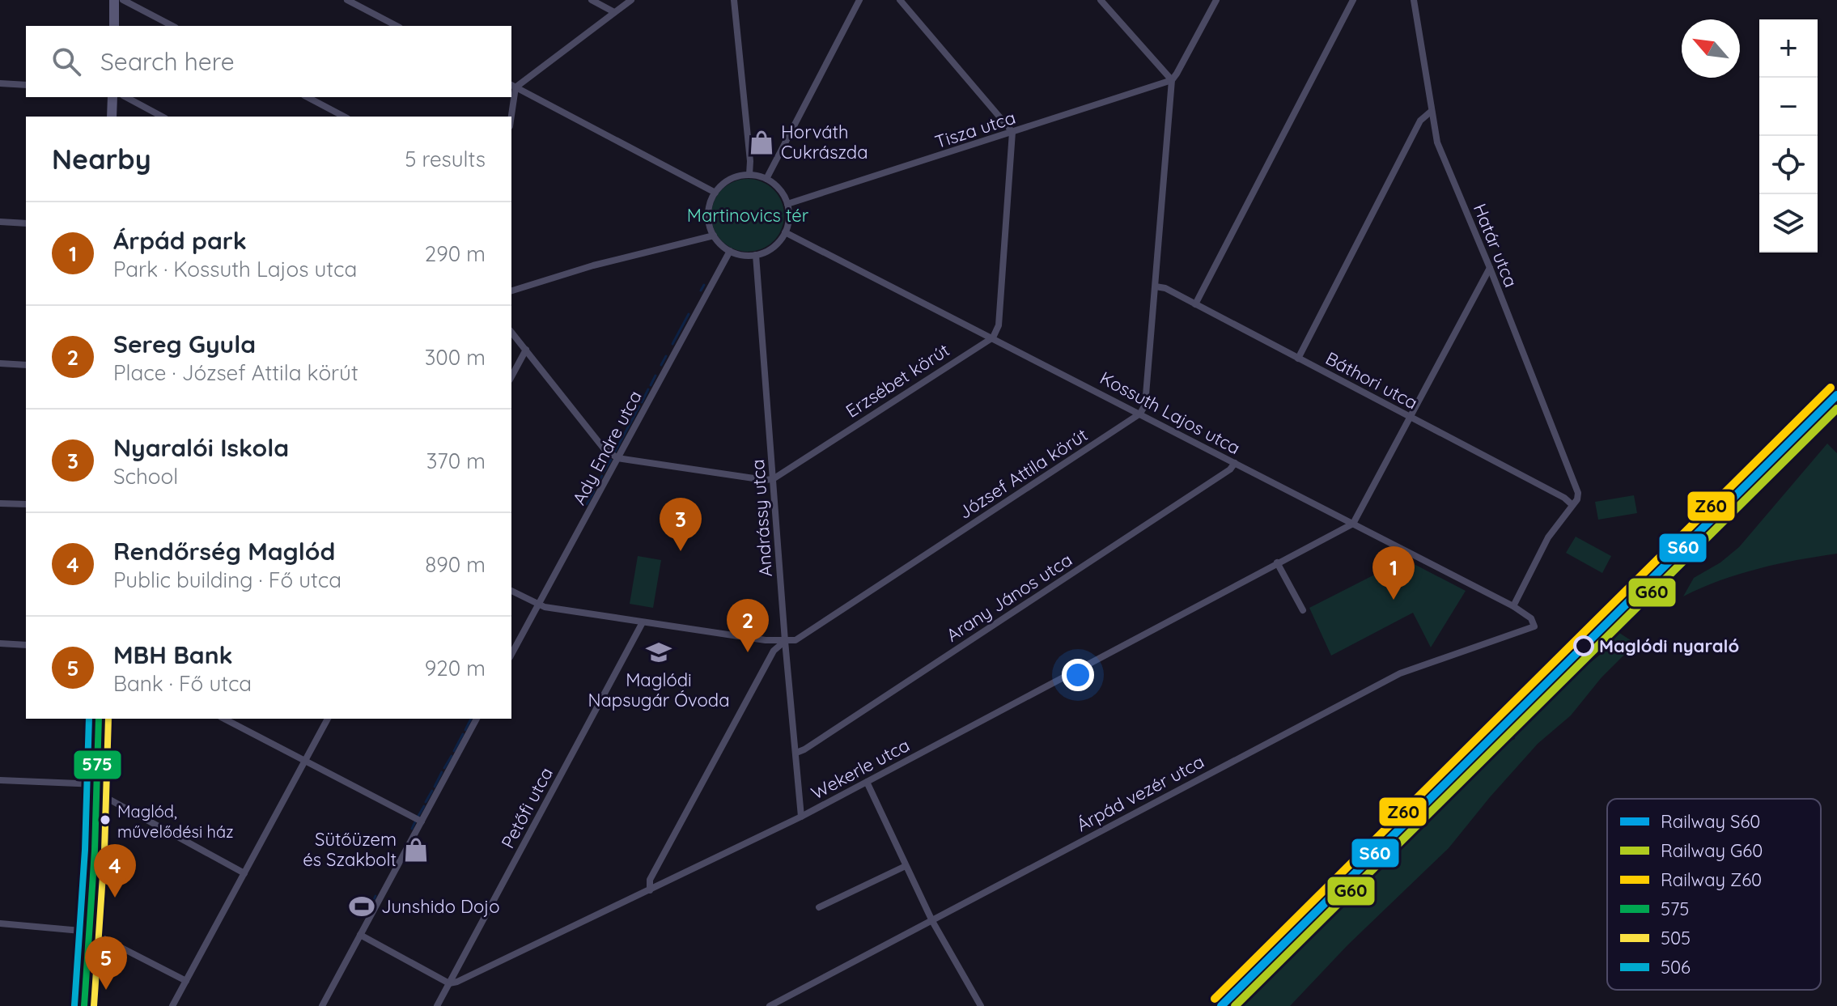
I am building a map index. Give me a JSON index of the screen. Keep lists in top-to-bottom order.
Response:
{
  "streets": {
    "street": [
      "Tisza utca",
      "Határ utca",
      "Erzsébet körút",
      "Báthori utca",
      "Kossuth Lajos utca",
      "Ady Endre utca",
      "József Attila körút",
      "Andrássy utca",
      "Arany János utca",
      "Wekerle utca",
      "Árpád vezér utca",
      "Petőfi utca"
    ]
  },
  "crossings": [
    ["Tisza utca", "Kossuth Lajos utca"],
    ["Tisza utca", "Ady Endre utca"],
    ["Tisza utca", "Andrássy utca"],
    ["Határ utca", "Báthori utca"],
    ["Erzsébet körút", "Kossuth Lajos utca"],
    ["Erzsébet körút", "Andrássy utca"],
    ["Kossuth Lajos utca", "Ady Endre utca"],
    ["Kossuth Lajos utca", "József Attila körút"],
    ["Kossuth Lajos utca", "Andrássy utca"],
    ["Kossuth Lajos utca", "Arany János utca"],
    ["Kossuth Lajos utca", "Wekerle utca"],
    ["Kossuth Lajos utca", "Árpád vezér utca"],
    ["Ady Endre utca", "József Attila körút"],
    ["Ady Endre utca", "Andrássy utca"],
    ["József Attila körút", "Andrássy utca"],
    ["József Attila körút", "Petőfi utca"],
    ["Andrássy utca", "Arany János utca"],
    ["Andrássy utca", "Wekerle utca"],
    ["Wekerle utca", "Petőfi utca"]
  ],
  "parks": ["Martinovics tér"],
  "places": {
    "shop": ["Horváth Cukrászda", "Sütőüzem és Szakbolt"],
    "other": ["Maglódi nyaraló", "Maglód, művelődési ház"],
    "school or university": ["Maglódi Napsugár Óvoda"],
    "sports": ["Junshido Dojo"]
  },
  "lines": [
    "rail line Z60",
    "rail line S60",
    "rail line G60",
    "transit line 575",
    "transit line 505",
    "transit line 506"
  ],
  "legend": [
    "Railway S60",
    "Railway G60",
    "Railway Z60",
    "575",
    "505",
    "506"
  ],
  "north": "top left",
  "page": {
    "map_buttons": ["+", "−"],
    "search": "Search here",
    "heading": ["Nearby", "5 results"],
    "list": [
      {
        "mark": "1",
        "name": "Árpád park",
        "note": "Park · Kossuth Lajos utca",
        "value": "290 m"
      },
      {
        "mark": "2",
        "name": "Sereg Gyula",
        "note": "Place · József Attila körút",
        "value": "300 m"
      },
      {
        "mark": "3",
        "name": "Nyaralói Iskola",
        "note": "School",
        "value": "370 m"
      },
      {
        "mark": "4",
        "name": "Rendőrség Maglód",
        "note": "Public building · Fő utca",
        "value": "890 m"
      },
      {
        "mark": "5",
        "name": "MBH Bank",
        "note": "Bank · Fő utca",
        "value": "920 m"
      }
    ],
    "pins": [
      "3",
      "1",
      "2",
      "4",
      "5"
    ]
  }
}
